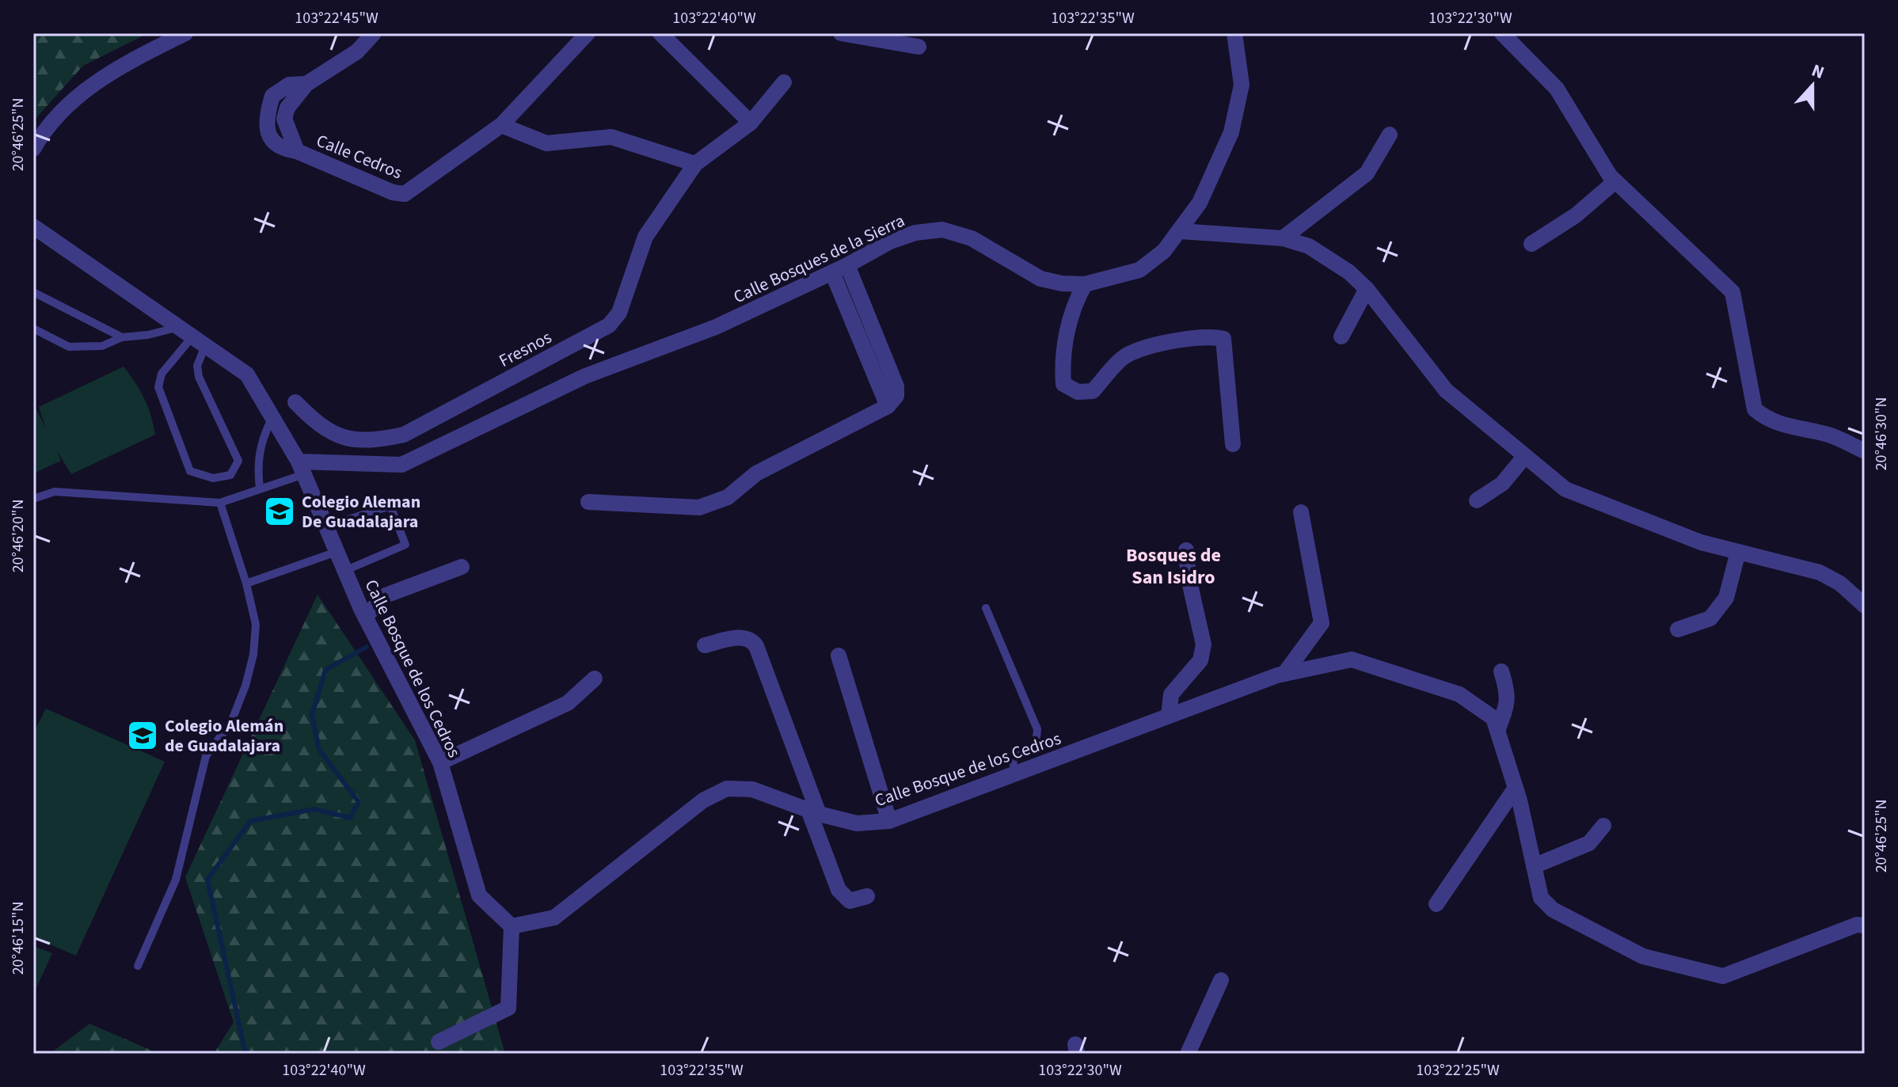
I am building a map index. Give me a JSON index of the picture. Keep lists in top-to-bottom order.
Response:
{
  "streets": {
    "street": [
      "Calle Cedros",
      "Calle Bosques de la Sierra",
      "Fresnos",
      "Calle Bosque de los Cedros"
    ]
  },
  "crossings": [
    ["Calle Bosques de la Sierra", "Calle Bosque de los Cedros"]
  ],
  "districts": ["Bosques de San Isidro"],
  "places": {
    "school or university": ["Colegio Aleman De Guadalajara", "Colegio Alemán de Guadalajara"]
  },
  "north": "top",
  "coordinates": [
    "103°22'45\"W",
    "103°22'40\"W",
    "103°22'35\"W",
    "103°22'30\"W",
    "20°46'25\"N",
    "20°46'30\"N",
    "20°46'20\"N",
    "20°46'15\"N",
    "103°22'25\"W"
  ]
}
